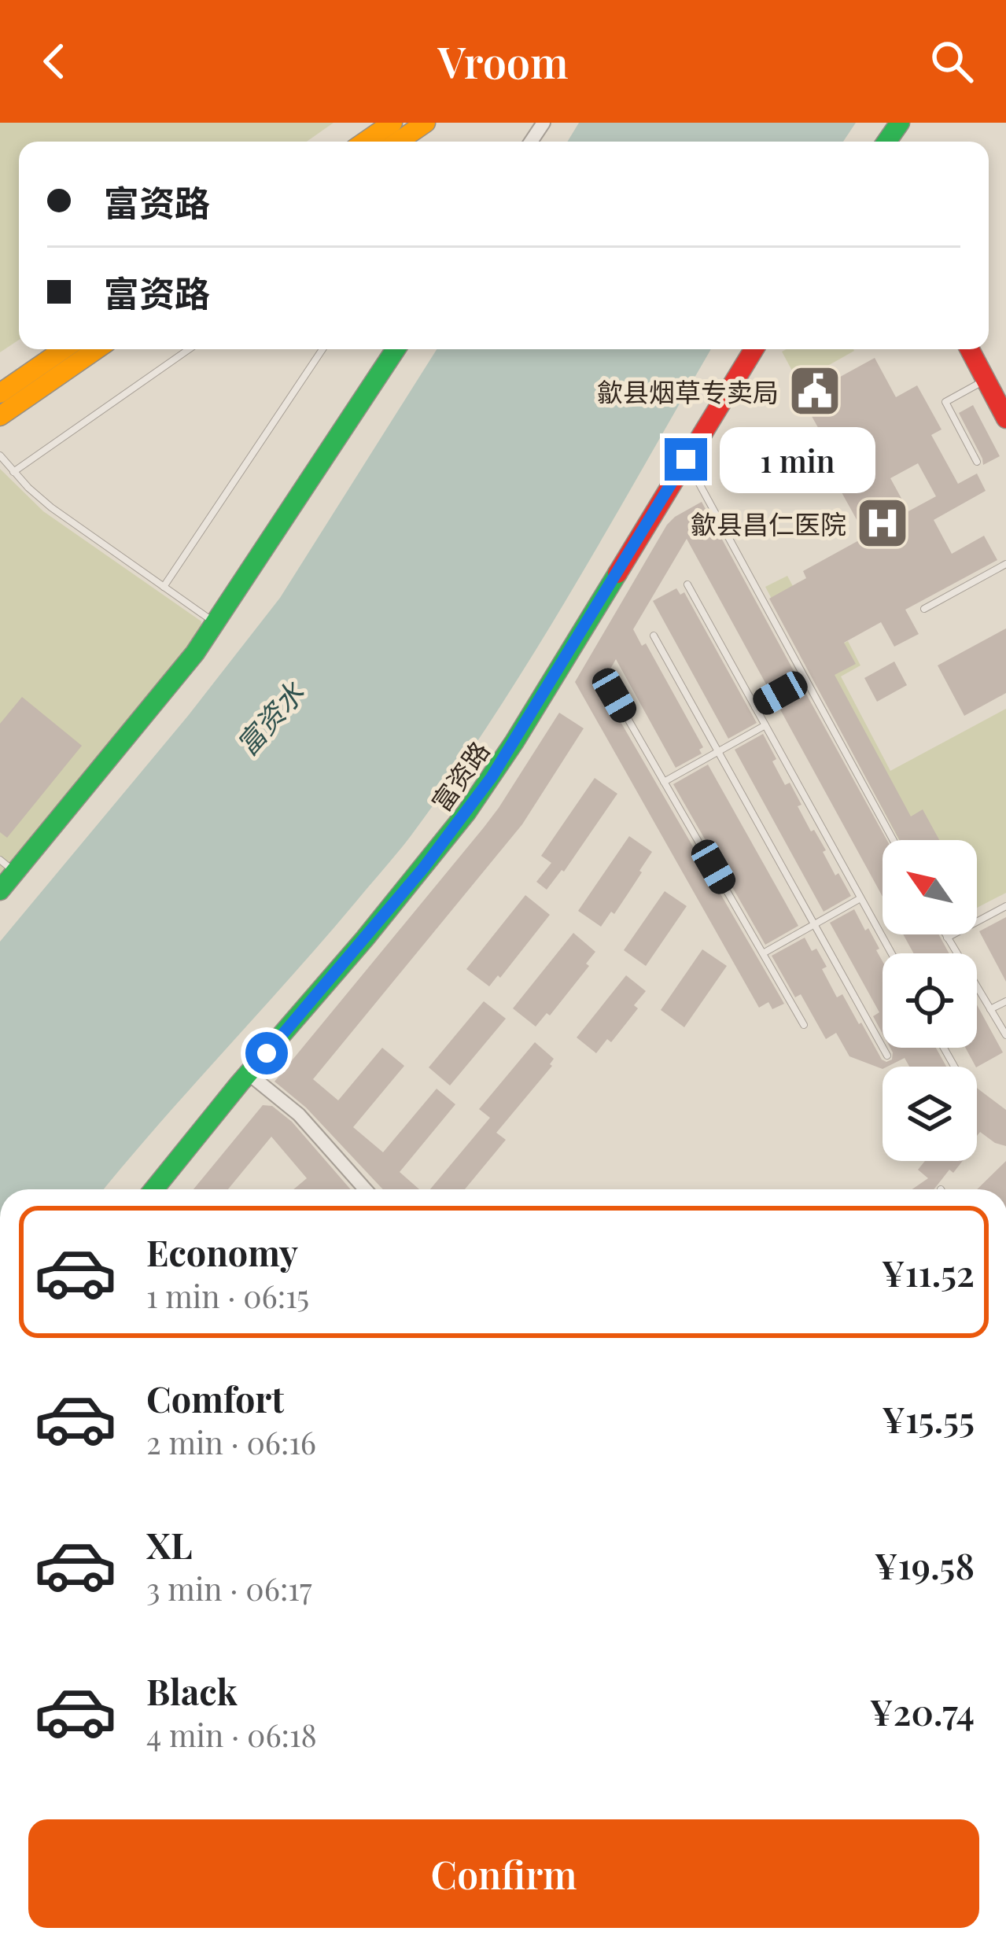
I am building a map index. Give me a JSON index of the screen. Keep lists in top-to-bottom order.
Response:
{
  "streets": {
    "street": ["富资路"]
  },
  "water": ["富资水"],
  "places": {
    "public building": ["歙县烟草专卖局"],
    "hospital": ["歙县昌仁医院"]
  },
  "north": "top left",
  "page": {
    "header": "Vroom",
    "banner": ["富资路", "富资路"],
    "bubble": "1 min",
    "list": [
      {
        "name": "Economy",
        "note": "1 min · 06:15",
        "value": "¥11.52"
      },
      {
        "name": "Comfort",
        "note": "2 min · 06:16",
        "value": "¥15.55"
      },
      {
        "name": "XL",
        "note": "3 min · 06:17",
        "value": "¥19.58"
      },
      {
        "name": "Black",
        "note": "4 min · 06:18",
        "value": "¥20.74"
      }
    ],
    "buttons": "Confirm"
  }
}
